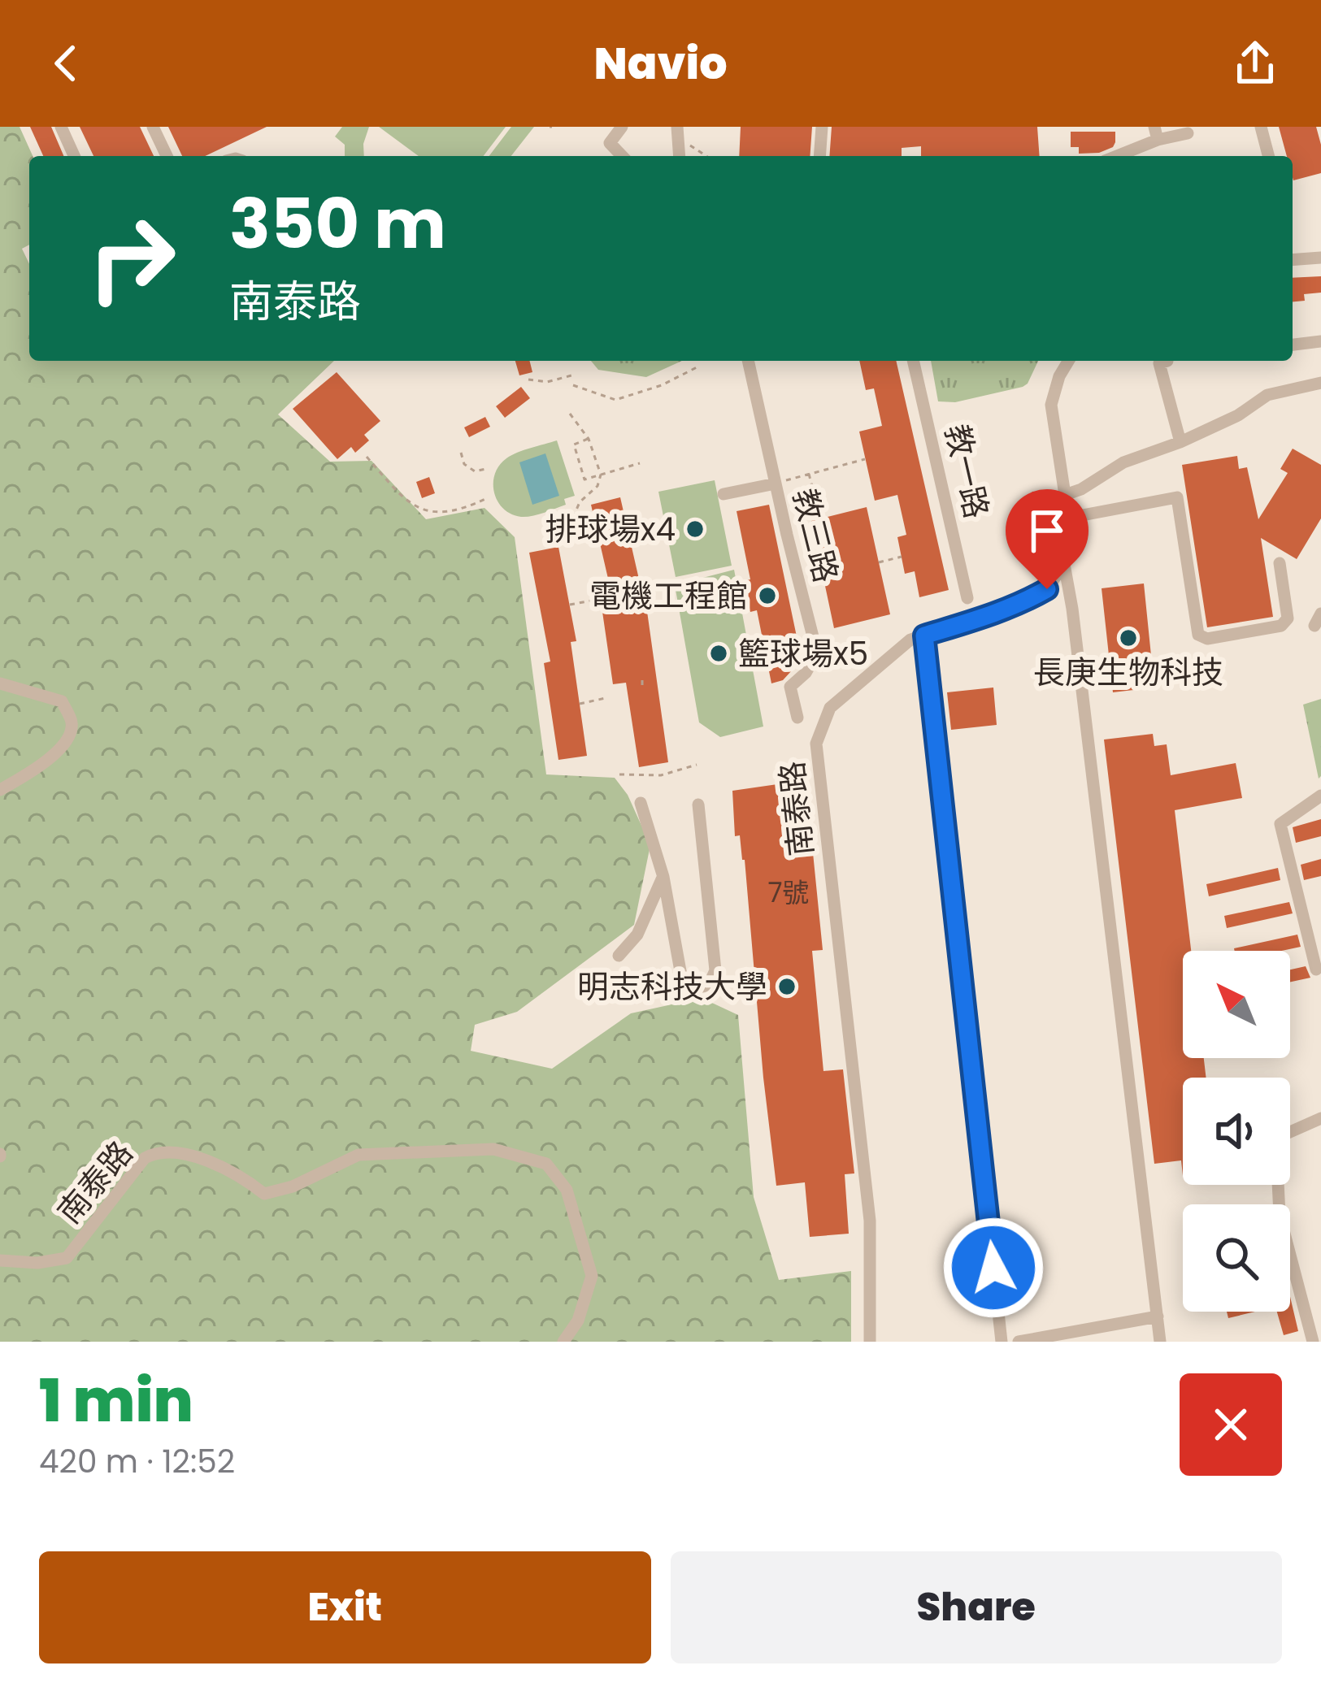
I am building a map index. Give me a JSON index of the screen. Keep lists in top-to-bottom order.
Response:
{
  "streets": {
    "street": ["教一路", "教三路", "南泰路"]
  },
  "places": [
    "排球場x4",
    "電機工程館",
    "長庚生物科技",
    "籃球場x5",
    "明志科技大學"
  ],
  "house_numbers": ["7號"],
  "north": "top left",
  "page": {
    "header": "Navio",
    "turn": ["350 m", "南泰路"],
    "heading": ["1 min", "420 m · 12:52"],
    "buttons": ["Exit", "Share"]
  }
}
